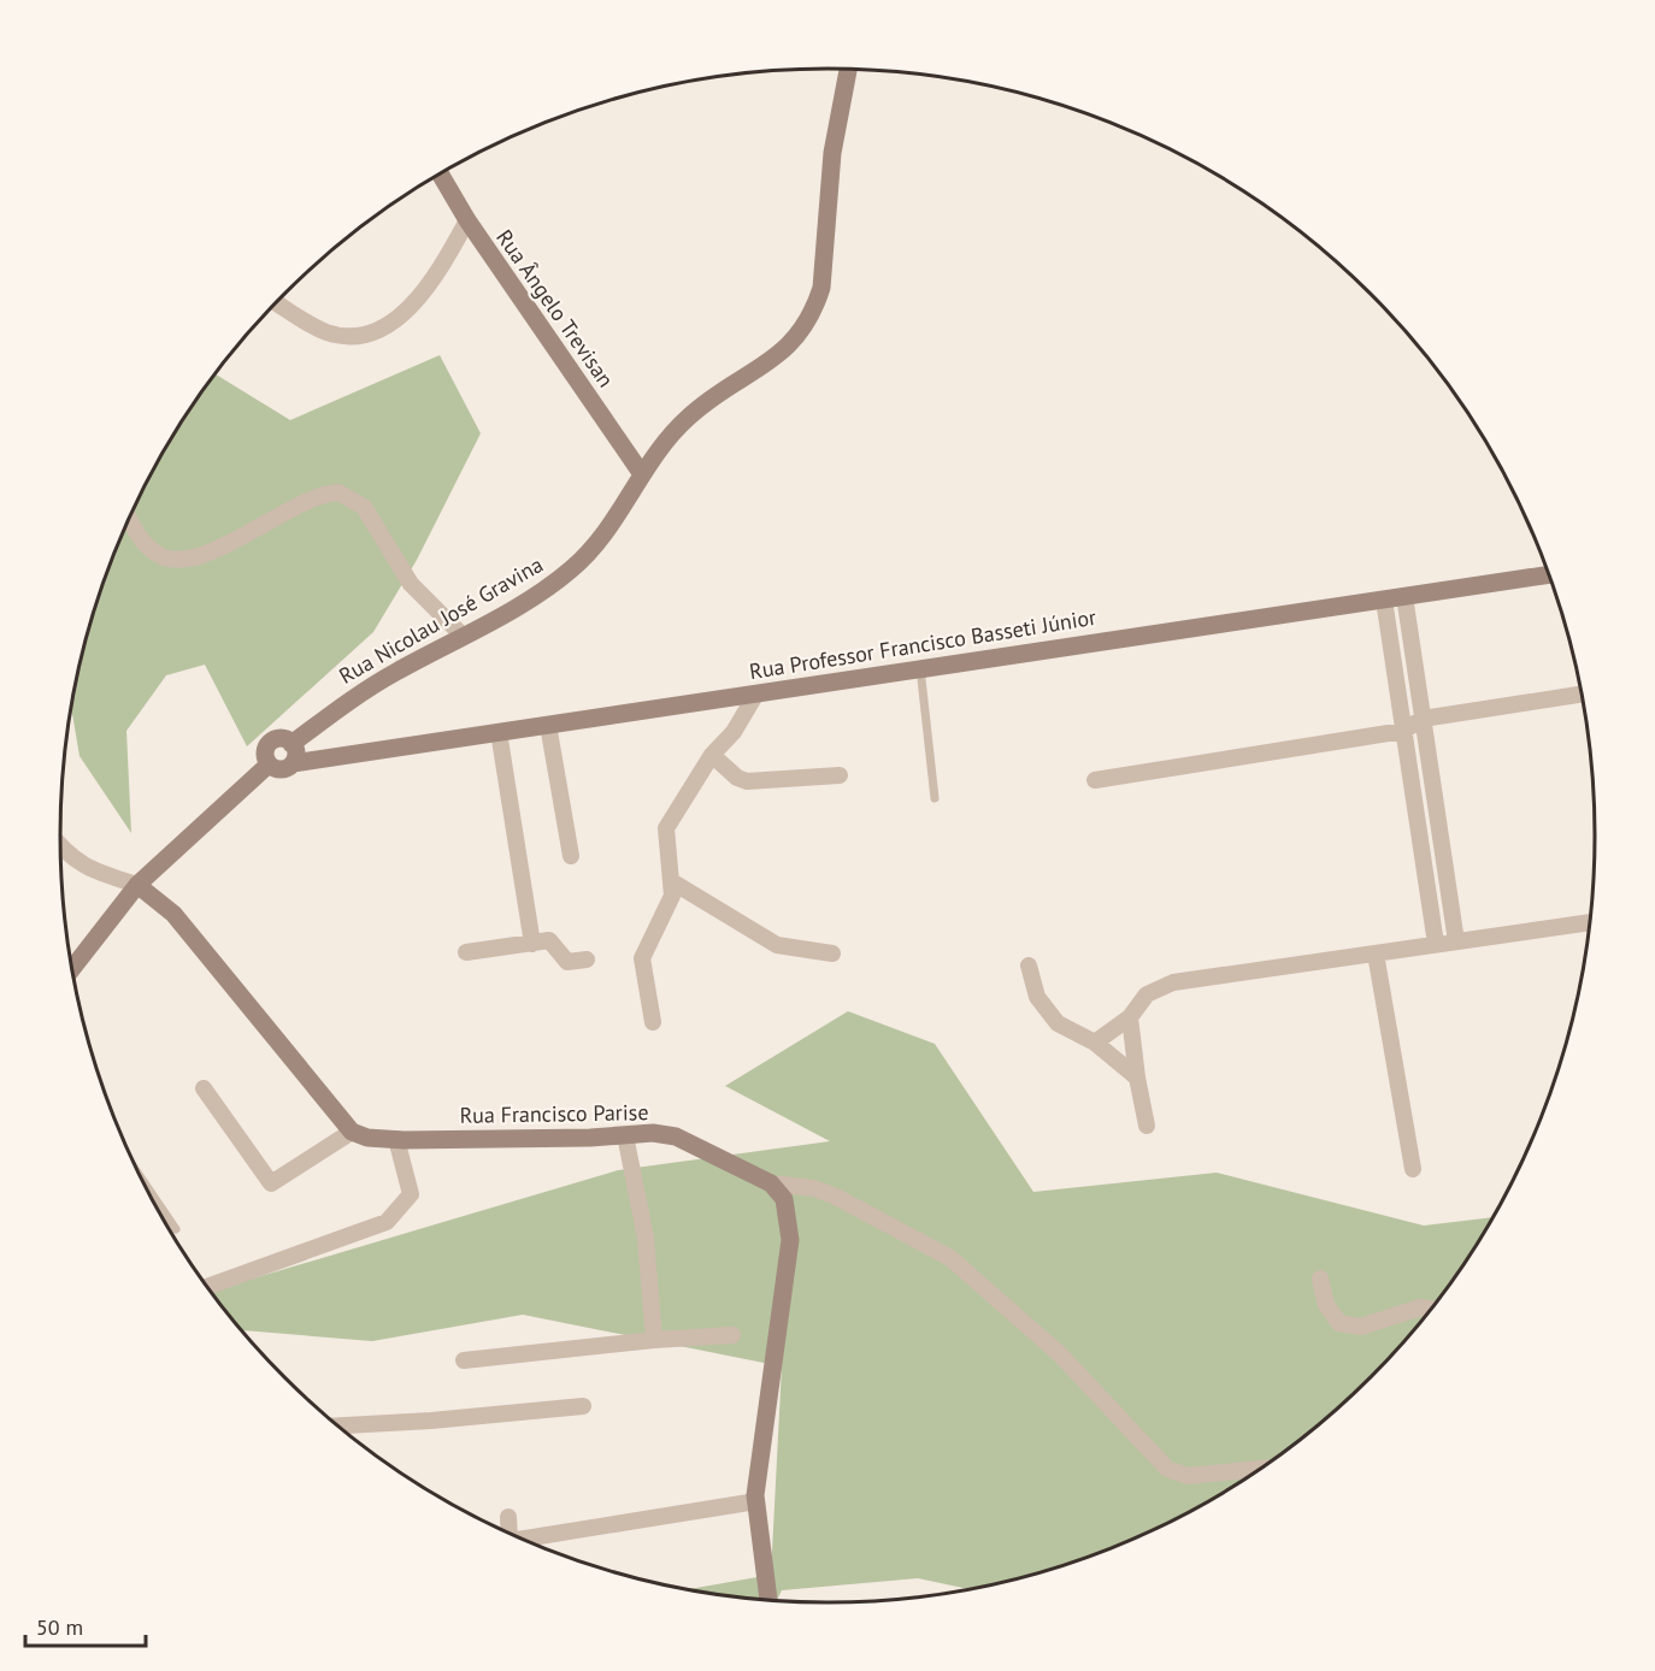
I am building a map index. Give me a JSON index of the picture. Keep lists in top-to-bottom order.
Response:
{
  "streets": {
    "main road": [
      "Rua Ângelo Trevisan",
      "Rua Nicolau José Gravina",
      "Rua Professor Francisco Basseti Júnior",
      "Rua Francisco Parise"
    ]
  },
  "crossings": [
    ["Rua Ângelo Trevisan", "Rua Nicolau José Gravina"],
    ["Rua Nicolau José Gravina", "Rua Professor Francisco Basseti Júnior"]
  ],
  "scale_bar": "50 m"
}
